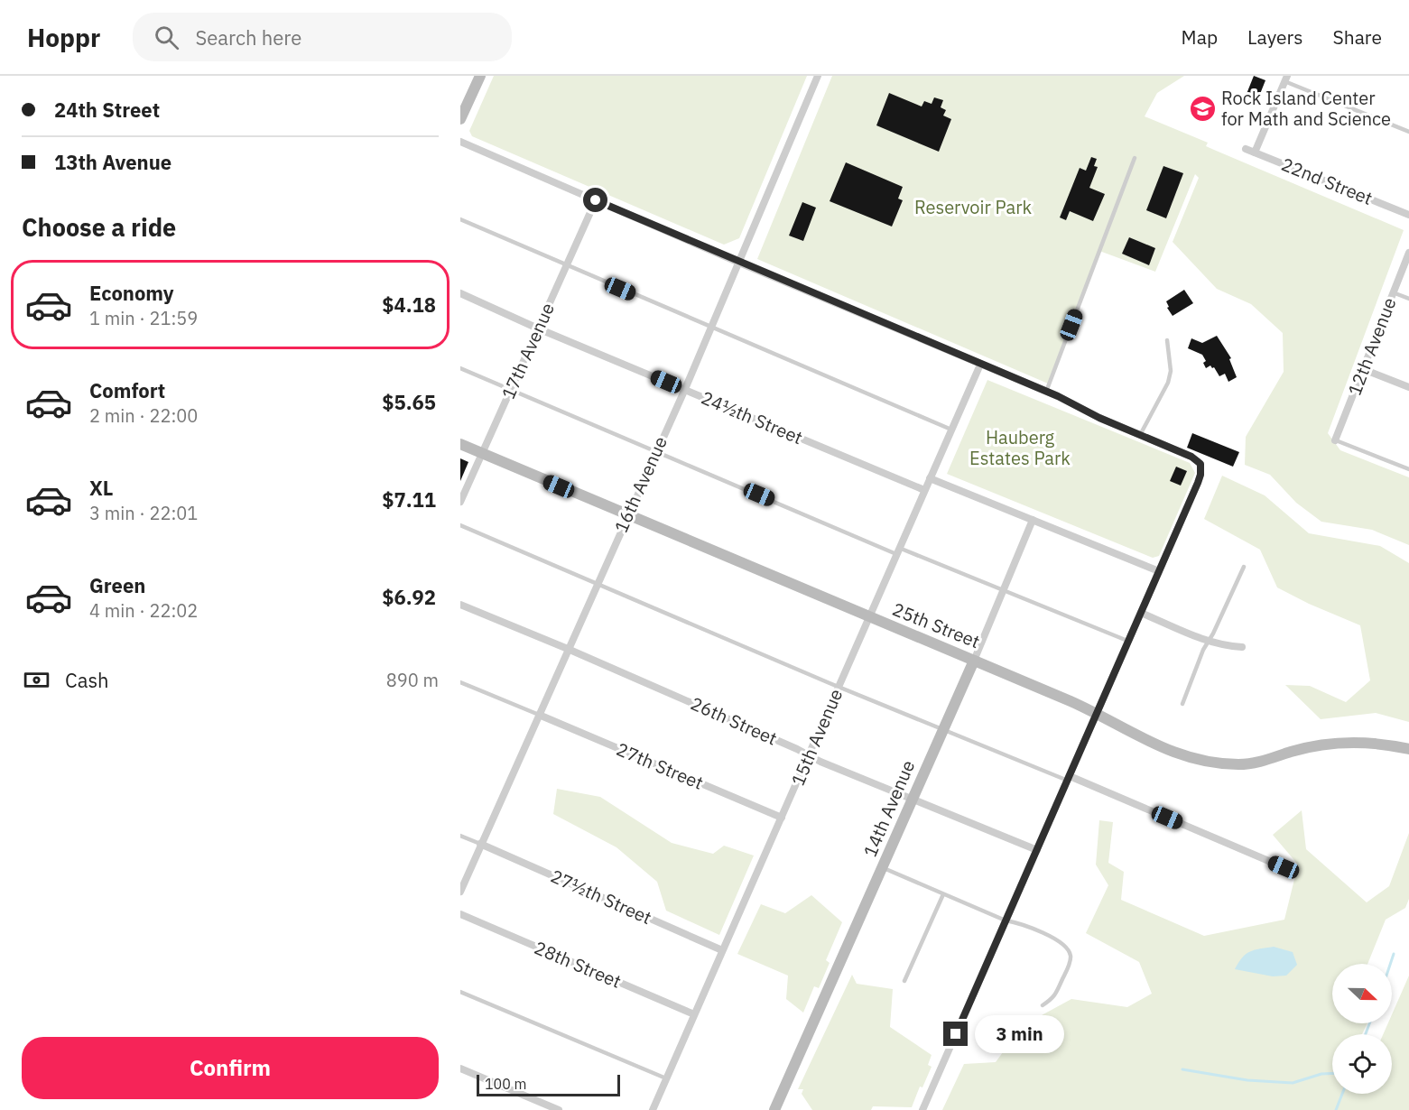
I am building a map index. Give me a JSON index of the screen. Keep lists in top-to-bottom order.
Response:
{
  "streets": {
    "street": [
      "22nd Street",
      "12th Avenue",
      "17th Avenue",
      "24½th Street",
      "16th Avenue",
      "25th Street",
      "26th Street",
      "15th Avenue",
      "27th Street",
      "14th Avenue",
      "27½th Street",
      "28th Street"
    ]
  },
  "crossings": [
    ["17th Avenue", "24½th Street"],
    ["17th Avenue", "25th Street"],
    ["24½th Street", "16th Avenue"],
    ["24½th Street", "15th Avenue"],
    ["16th Avenue", "25th Street"],
    ["16th Avenue", "26th Street"],
    ["16th Avenue", "27th Street"],
    ["16th Avenue", "27½th Street"],
    ["25th Street", "15th Avenue"],
    ["25th Street", "14th Avenue"],
    ["26th Street", "15th Avenue"],
    ["26th Street", "14th Avenue"],
    ["15th Avenue", "27th Street"],
    ["15th Avenue", "27½th Street"],
    ["15th Avenue", "28th Street"]
  ],
  "parks": ["Reservoir Park", "Hauberg Estates Park"],
  "places": {
    "school or university": ["Rock Island Center for Math and Science"]
  },
  "scale_bar": "100 m",
  "north": "right",
  "page": {
    "header": "Hoppr",
    "search": "Search here",
    "nav": ["Map", "Layers", "Share"],
    "banner": ["24th Street", "13th Avenue"],
    "heading": "Choose a ride",
    "list": [
      {
        "name": "Economy",
        "note": "1 min · 21:59",
        "value": "$4.18"
      },
      {
        "name": "Comfort",
        "note": "2 min · 22:00",
        "value": "$5.65"
      },
      {
        "name": "XL",
        "note": "3 min · 22:01",
        "value": "$7.11"
      },
      {
        "name": "Green",
        "note": "4 min · 22:02",
        "value": "$6.92"
      }
    ],
    "pay": ["Cash", "890 m"],
    "bubble": "3 min",
    "buttons": "Confirm",
    "scale": "100 m"
  }
}
